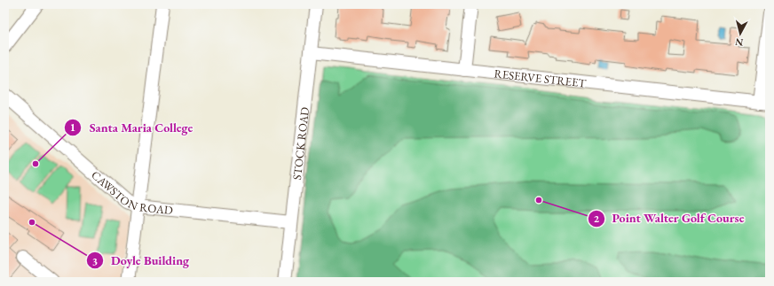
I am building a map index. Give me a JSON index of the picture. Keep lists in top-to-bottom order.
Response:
{
  "streets": {
    "street": ["RESERVE STREET", "STOCK ROAD", "CAWSTON ROAD"]
  },
  "crossings": [
    ["RESERVE STREET", "STOCK ROAD"],
    ["STOCK ROAD", "CAWSTON ROAD"]
  ],
  "places": ["Santa Maria College", "Point Walter Golf Course", "Doyle Building"],
  "north": "bottom"
}
